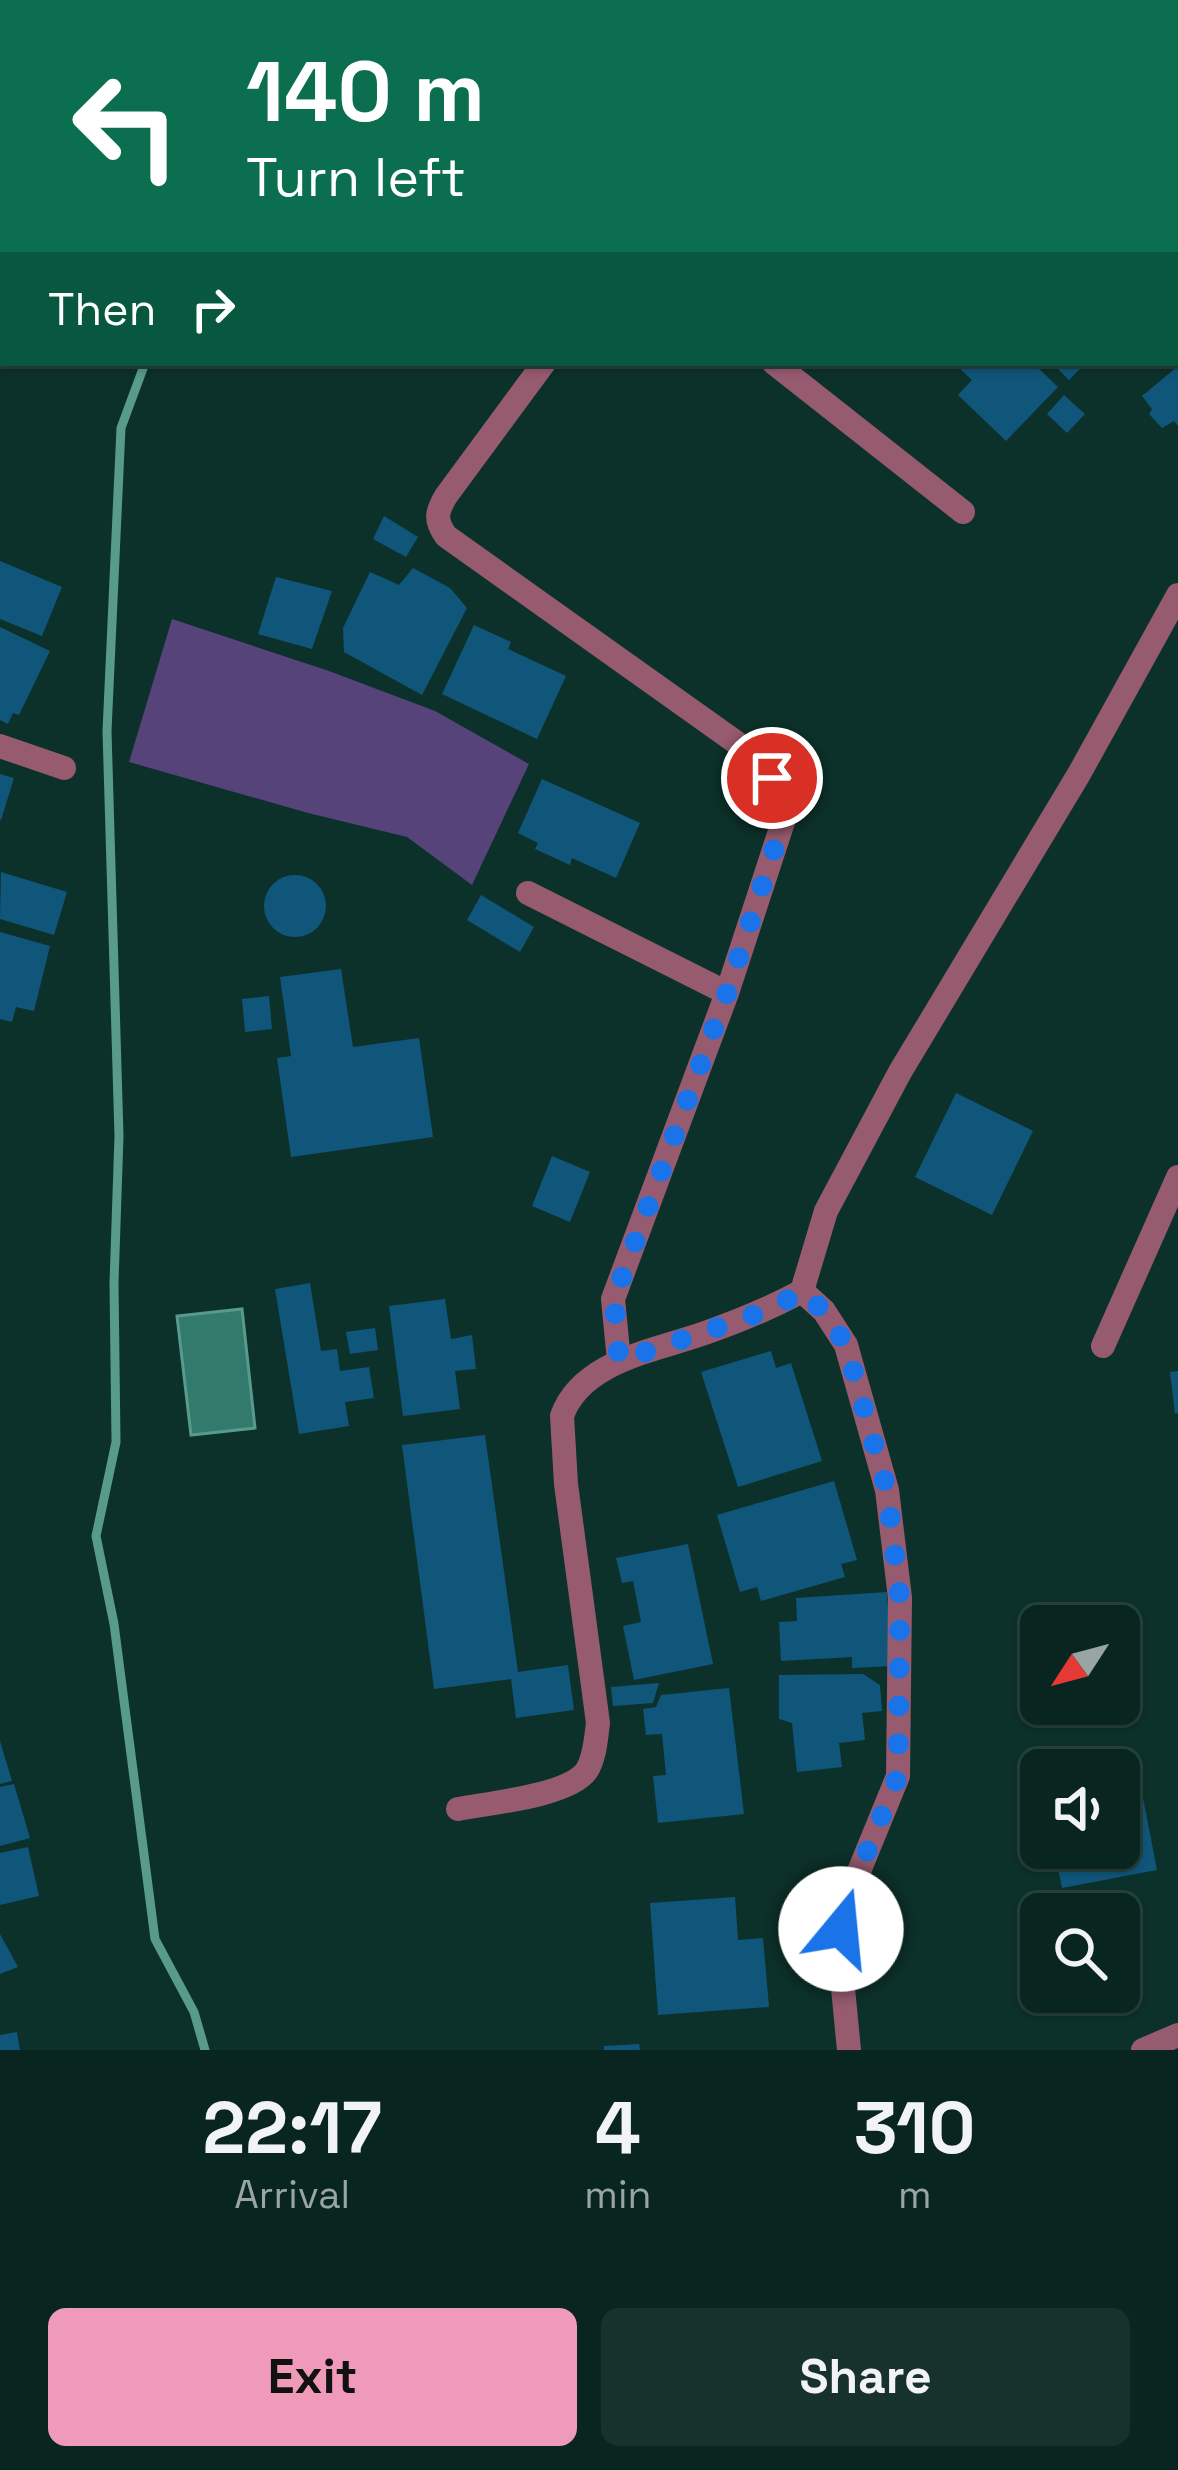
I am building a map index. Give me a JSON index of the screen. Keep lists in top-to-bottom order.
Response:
{
  "north": "bottom left",
  "page": {
    "turn": ["140 m", "Turn left"],
    "then": "Then",
    "eta": [
      "22:17",
      "Arrival",
      "4",
      "min",
      "310",
      "m"
    ],
    "buttons": ["Exit", "Share"]
  }
}
